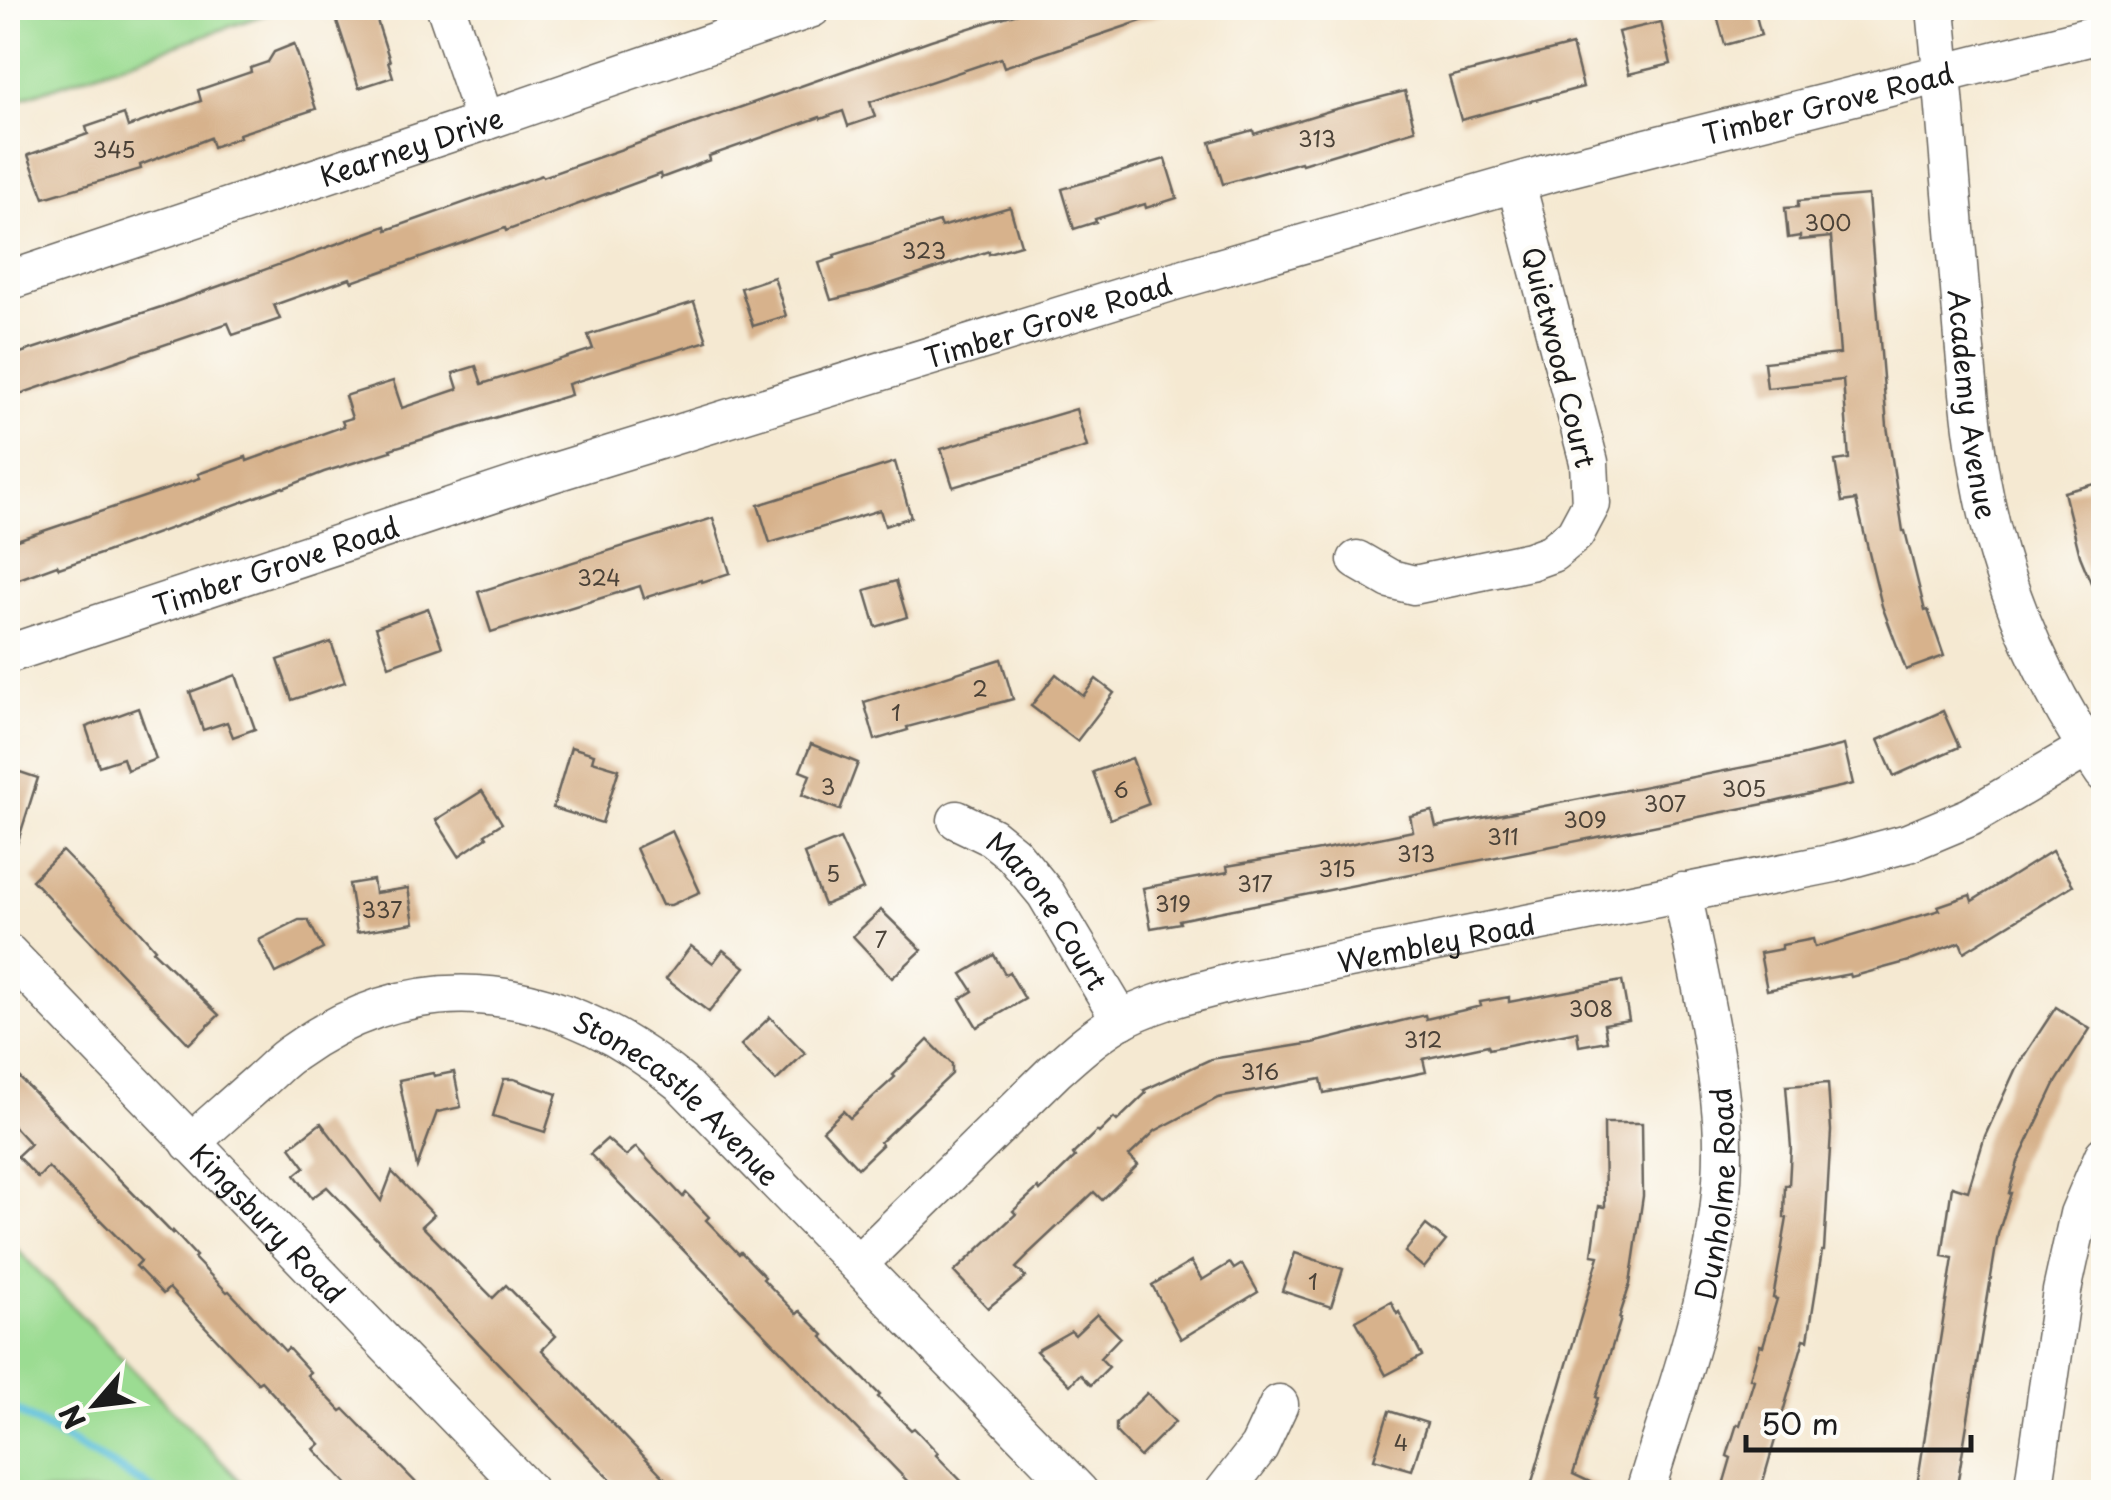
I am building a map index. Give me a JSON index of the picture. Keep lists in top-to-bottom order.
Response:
{
  "streets": {
    "street": [
      "Timber Grove Road",
      "Kearney Drive",
      "Quietwood Court",
      "Academy Avenue",
      "Marone Court",
      "Wembley Road",
      "Stonecastle Avenue",
      "Dunholme Road",
      "Kingsbury Road"
    ]
  },
  "crossings": [
    ["Timber Grove Road", "Quietwood Court"],
    ["Timber Grove Road", "Academy Avenue"],
    ["Academy Avenue", "Wembley Road"],
    ["Marone Court", "Wembley Road"],
    ["Wembley Road", "Stonecastle Avenue"],
    ["Wembley Road", "Dunholme Road"],
    ["Stonecastle Avenue", "Kingsbury Road"]
  ],
  "house_numbers": [
    "313",
    "345",
    "300",
    "323",
    "324",
    "2",
    "1",
    "3",
    "305",
    "6",
    "307",
    "309",
    "311",
    "313",
    "315",
    "5",
    "317",
    "319",
    "337",
    "7",
    "308",
    "312",
    "316",
    "1",
    "4"
  ],
  "scale_bar": "50 m",
  "north": "bottom left"
}
